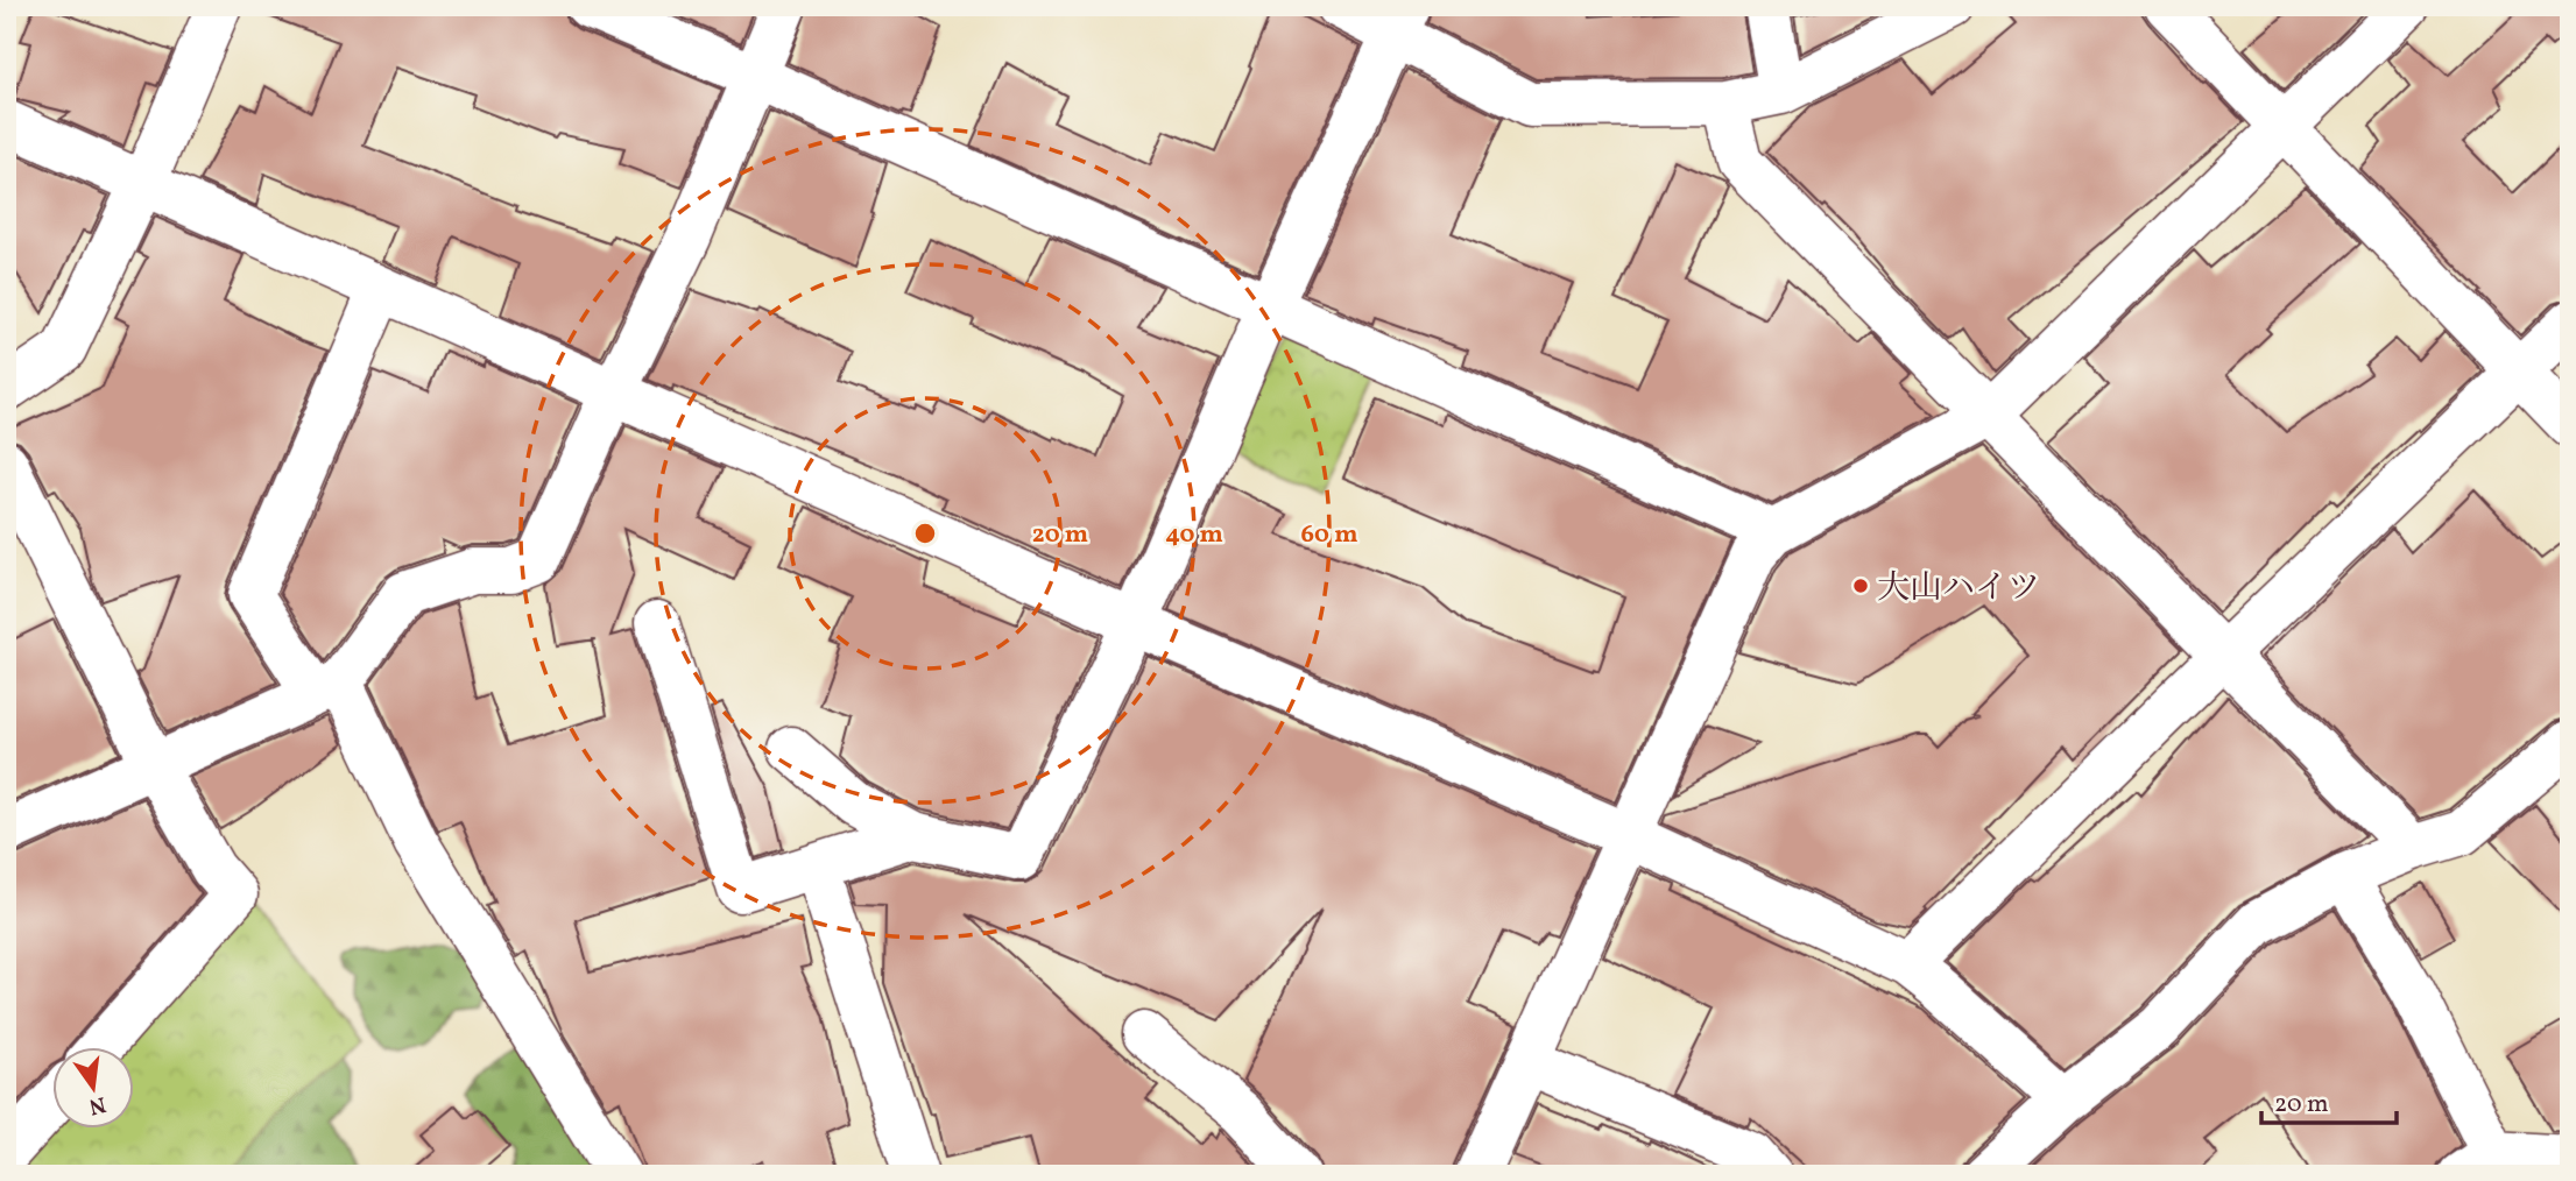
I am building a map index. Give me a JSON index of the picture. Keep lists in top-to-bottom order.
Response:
{
  "places": ["大山ハイツ"],
  "scale_bar": "20 m",
  "north": "bottom",
  "rings": ["20 m", "40 m", "60 m"]
}
